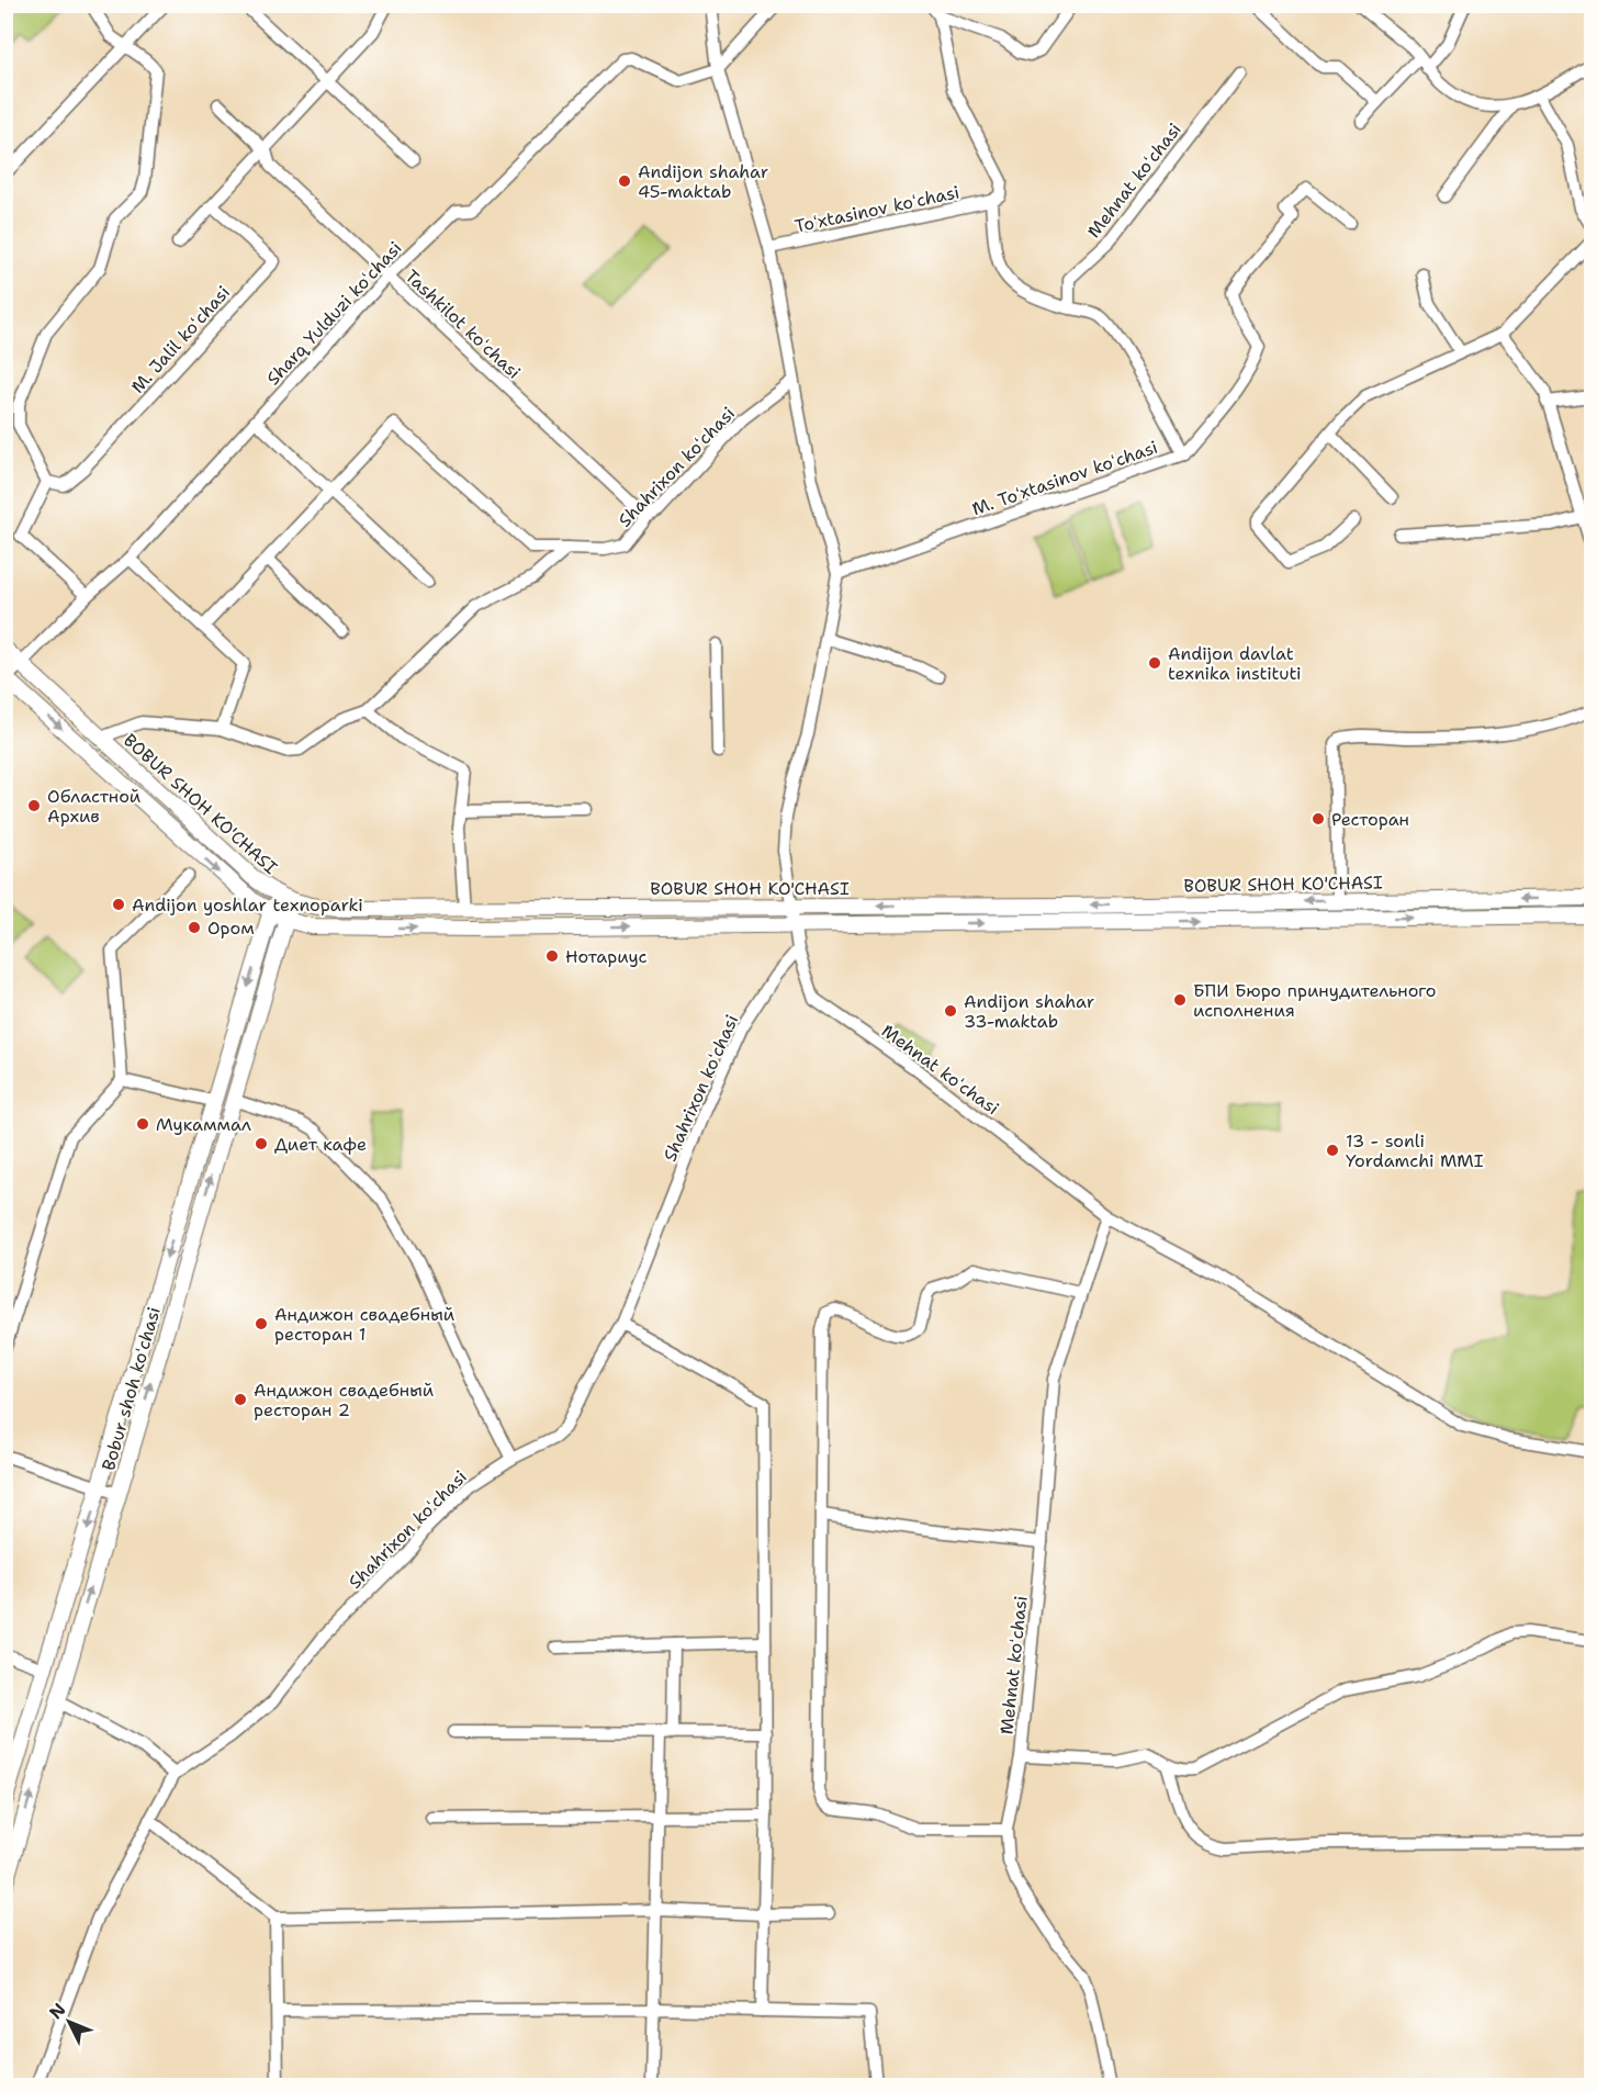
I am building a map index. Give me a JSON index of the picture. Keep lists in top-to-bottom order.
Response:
{
  "streets": {
    "main road": ["BOBUR SHOH KO'CHASI", "Bobur shoh koʻchasi"],
    "street": [
      "Mehnat koʻchasi",
      "Toʻxtasinov koʻchasi",
      "Sharq Yulduzi koʻchasi",
      "Tashkilot koʻchasi",
      "M. Jalil koʻchasi",
      "Shahrixon koʻchasi",
      "M. Toʻxtasinov koʻchasi"
    ]
  },
  "crossings": [
    ["Mehnat koʻchasi", "Shahrixon koʻchasi"],
    ["Mehnat koʻchasi", "M. Toʻxtasinov koʻchasi"],
    ["Mehnat koʻchasi", "BOBUR SHOH KO'CHASI"],
    ["Toʻxtasinov koʻchasi", "M. Toʻxtasinov koʻchasi"],
    ["Sharq Yulduzi koʻchasi", "Tashkilot koʻchasi"],
    ["Sharq Yulduzi koʻchasi", "BOBUR SHOH KO'CHASI"],
    ["Tashkilot koʻchasi", "Shahrixon koʻchasi"],
    ["BOBUR SHOH KO'CHASI", "Bobur shoh koʻchasi"]
  ],
  "places": [
    "Andijon shahar 45-maktab",
    "Andijon davlat texnika instituti",
    "Областной Архив",
    "Ресторан",
    "Andijon yoshlar texnoparki",
    "Ором",
    "Нотариус",
    "БПИ Бюро принудительного исполнения",
    "Andijon shahar 33-maktab",
    "Мукаммал",
    "Диет кафе",
    "13 - sonli Yordamchi MMI",
    "Андижон свадебный ресторан 1",
    "Андижон свадебный ресторан 2"
  ],
  "north": "top left"
}
